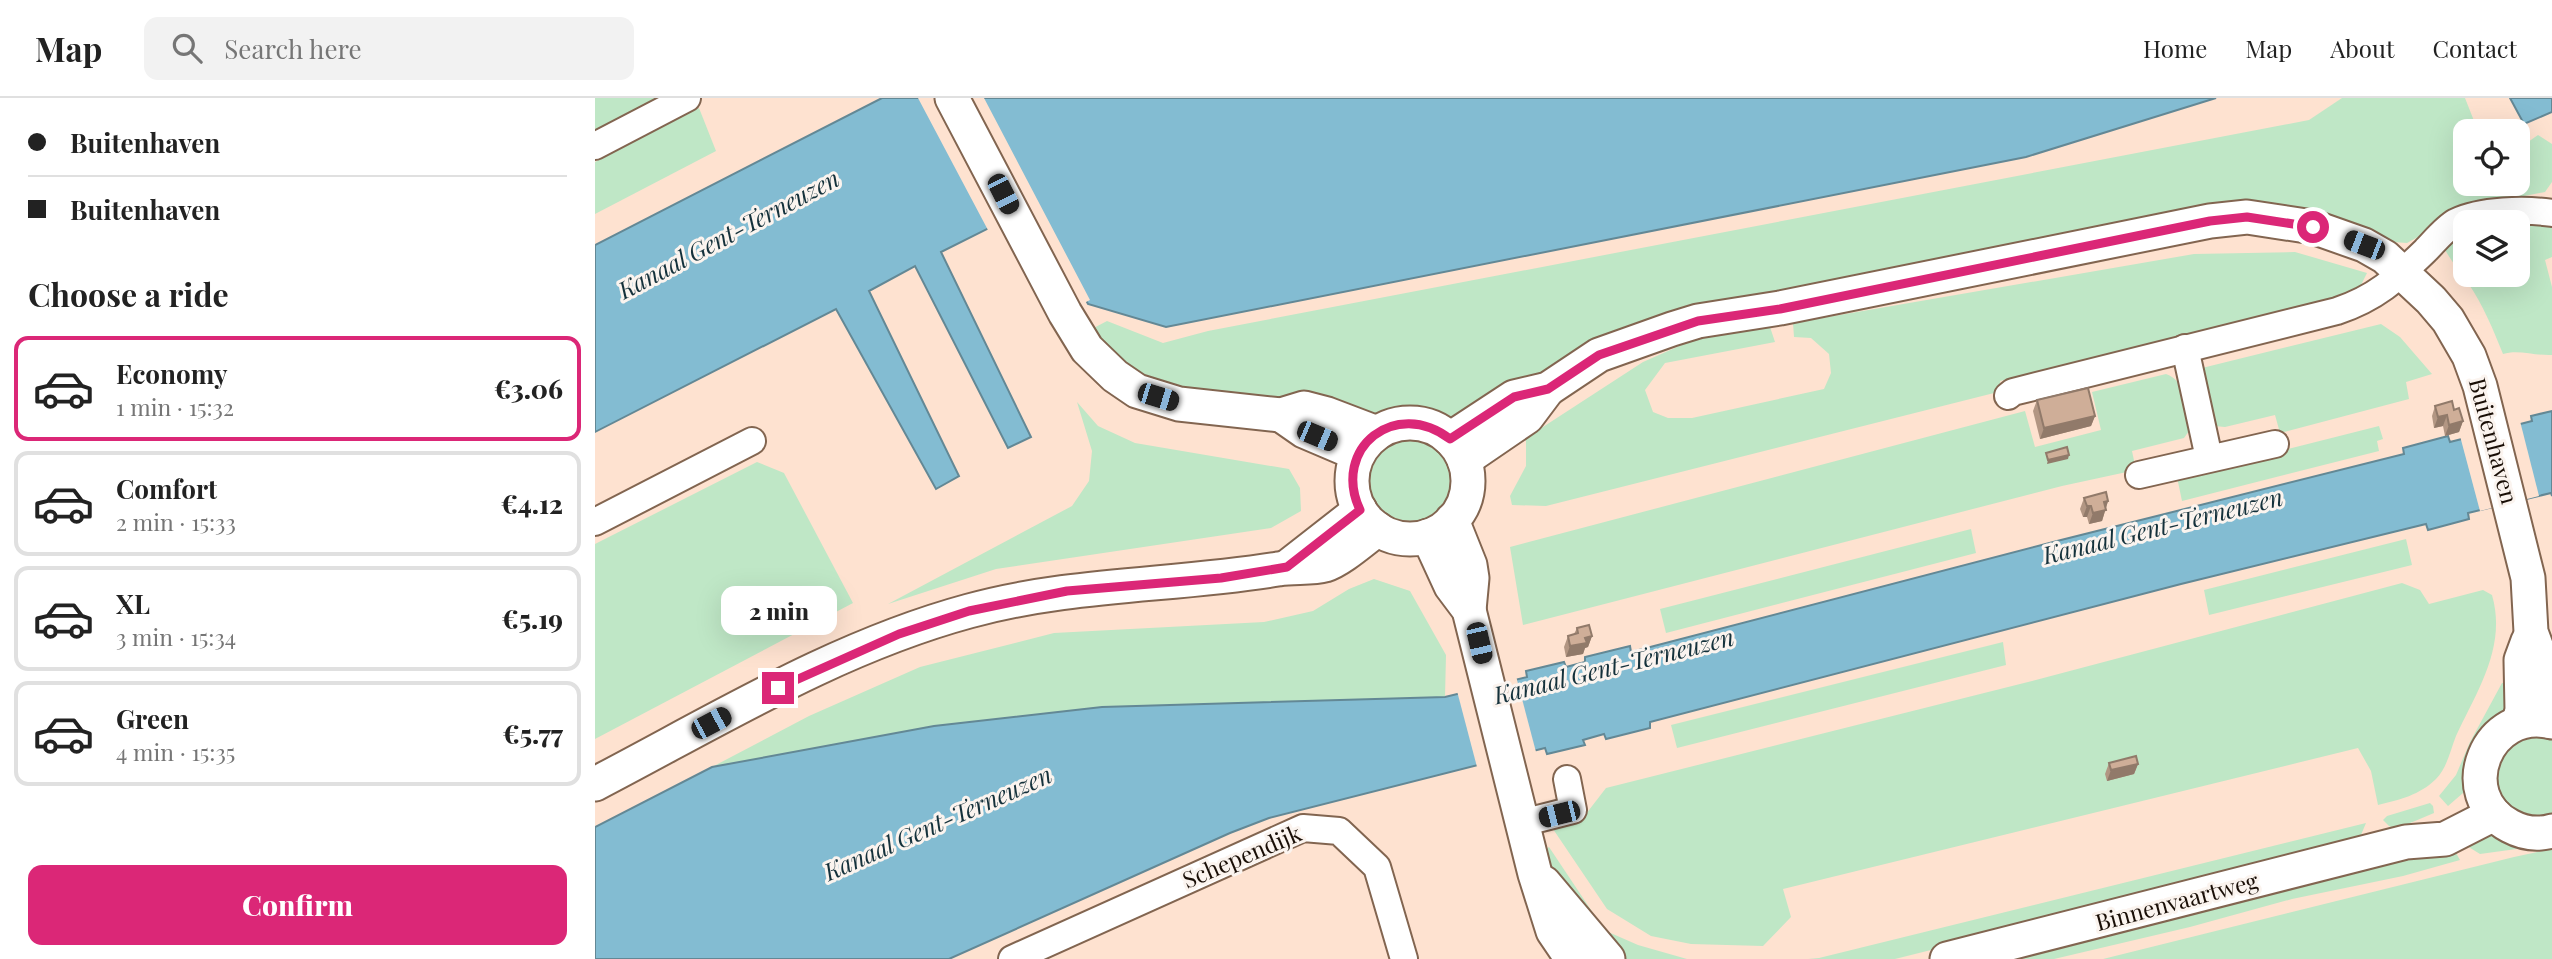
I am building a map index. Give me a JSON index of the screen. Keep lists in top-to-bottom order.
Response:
{
  "streets": {
    "main road": ["Buitenhaven", "Binnenvaartweg"],
    "street": ["Schependijk"]
  },
  "water": ["Kanaal Gent-Terneuzen"],
  "page": {
    "header": "Map",
    "search": "Search here",
    "nav": [
      "Home",
      "Map",
      "About",
      "Contact"
    ],
    "banner": ["Buitenhaven", "Buitenhaven"],
    "heading": "Choose a ride",
    "list": [
      {
        "name": "Economy",
        "note": "1 min · 15:32",
        "value": "€3.06"
      },
      {
        "name": "Comfort",
        "note": "2 min · 15:33",
        "value": "€4.12"
      },
      {
        "name": "XL",
        "note": "3 min · 15:34",
        "value": "€5.19"
      },
      {
        "name": "Green",
        "note": "4 min · 15:35",
        "value": "€5.77"
      }
    ],
    "bubble": "2 min",
    "buttons": "Confirm"
  }
}
